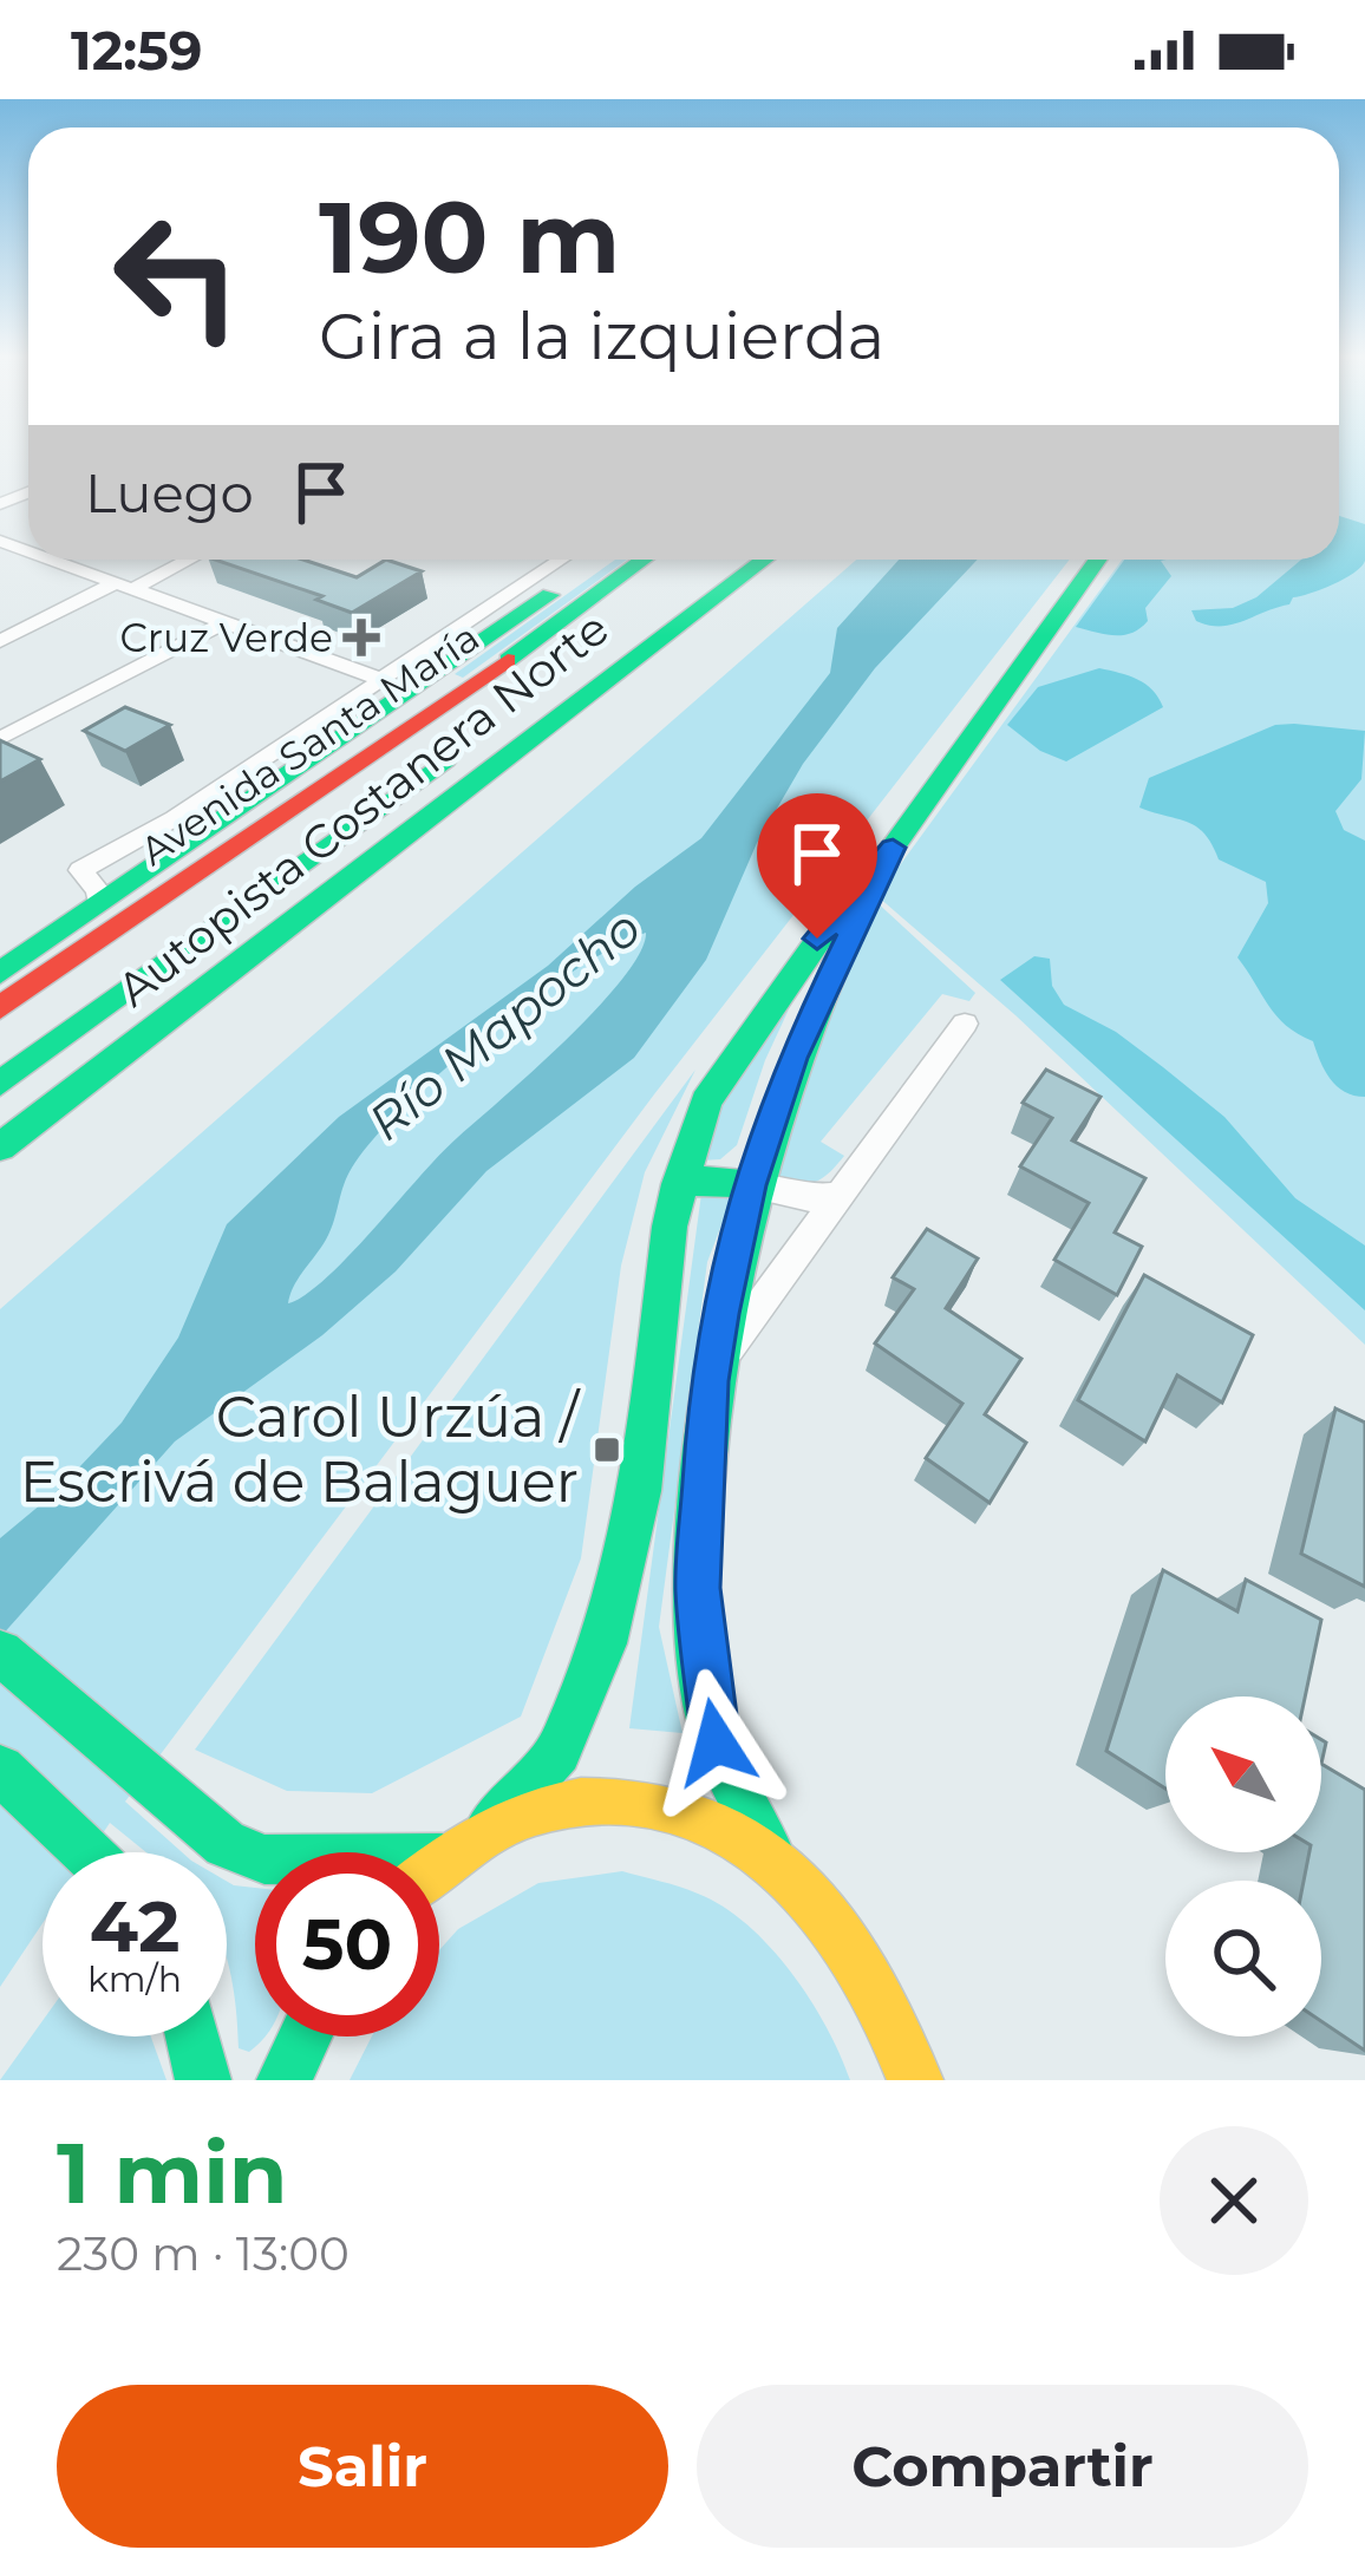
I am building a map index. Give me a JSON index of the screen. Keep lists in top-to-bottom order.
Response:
{
  "streets": {
    "main road": ["Avenida Santa María", "Autopista Costanera Norte"]
  },
  "water": ["Río Mapocho"],
  "places": {
    "health": ["Cruz Verde"],
    "transit": ["Carol Urzúa / Escrivá de Balaguer"]
  },
  "north": "top left",
  "page": {
    "status": "12:59",
    "turn": ["190 m", "Gira a la izquierda"],
    "then": "Luego",
    "speed": "42 km/h",
    "limit": "50",
    "heading": ["1 min", "230 m · 13:00"],
    "buttons": ["Salir", "Compartir"]
  }
}
